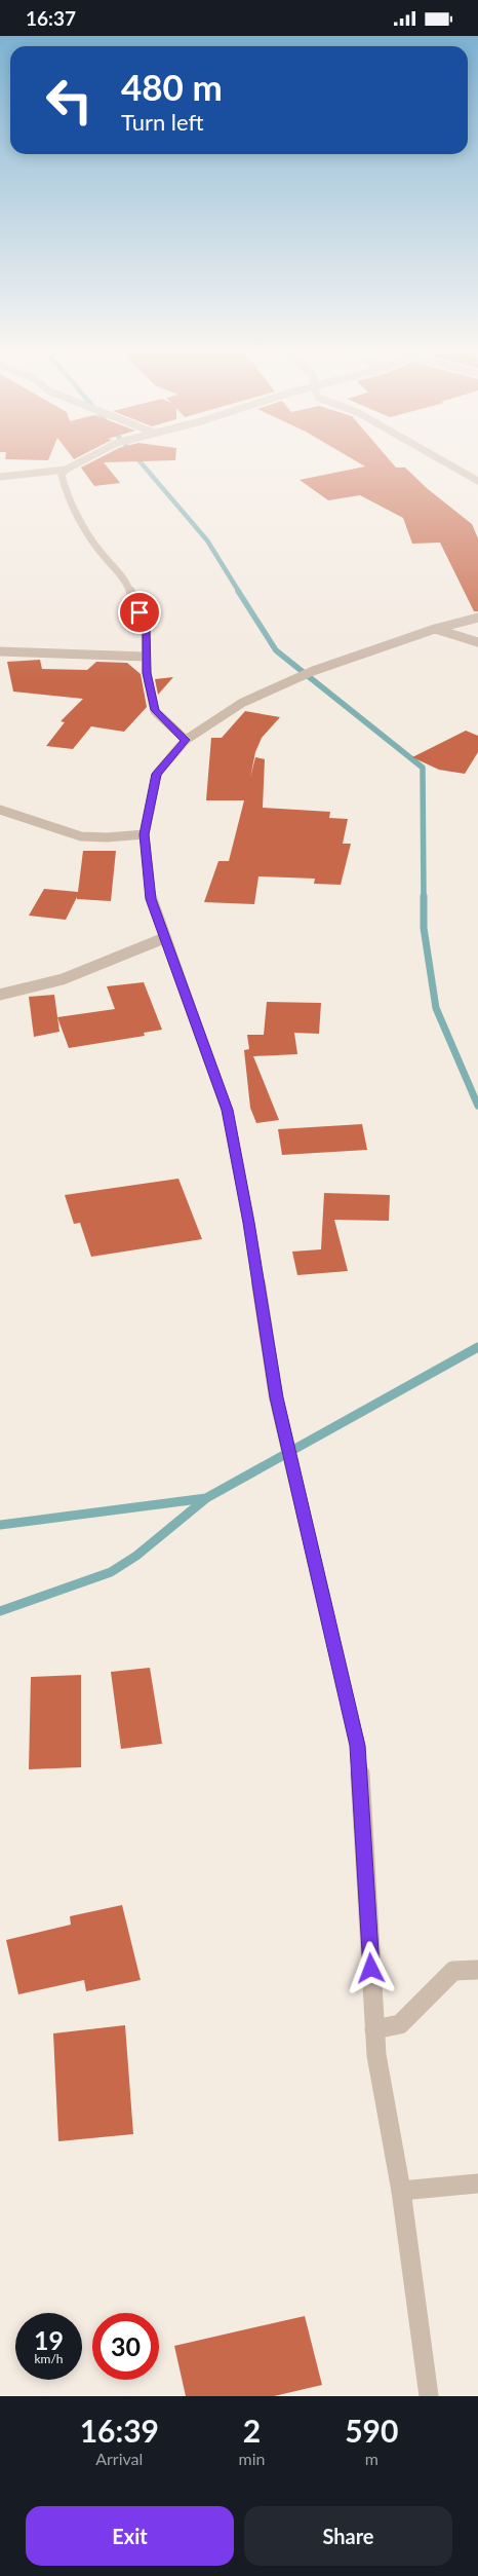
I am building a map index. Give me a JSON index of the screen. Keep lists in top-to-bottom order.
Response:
{
  "page": {
    "status": "16:37",
    "turn": ["480 m", "Turn left"],
    "speed": "19 km/h",
    "limit": "30",
    "eta": [
      "16:39",
      "Arrival",
      "2",
      "min",
      "590",
      "m"
    ],
    "buttons": ["Exit", "Share"]
  }
}
